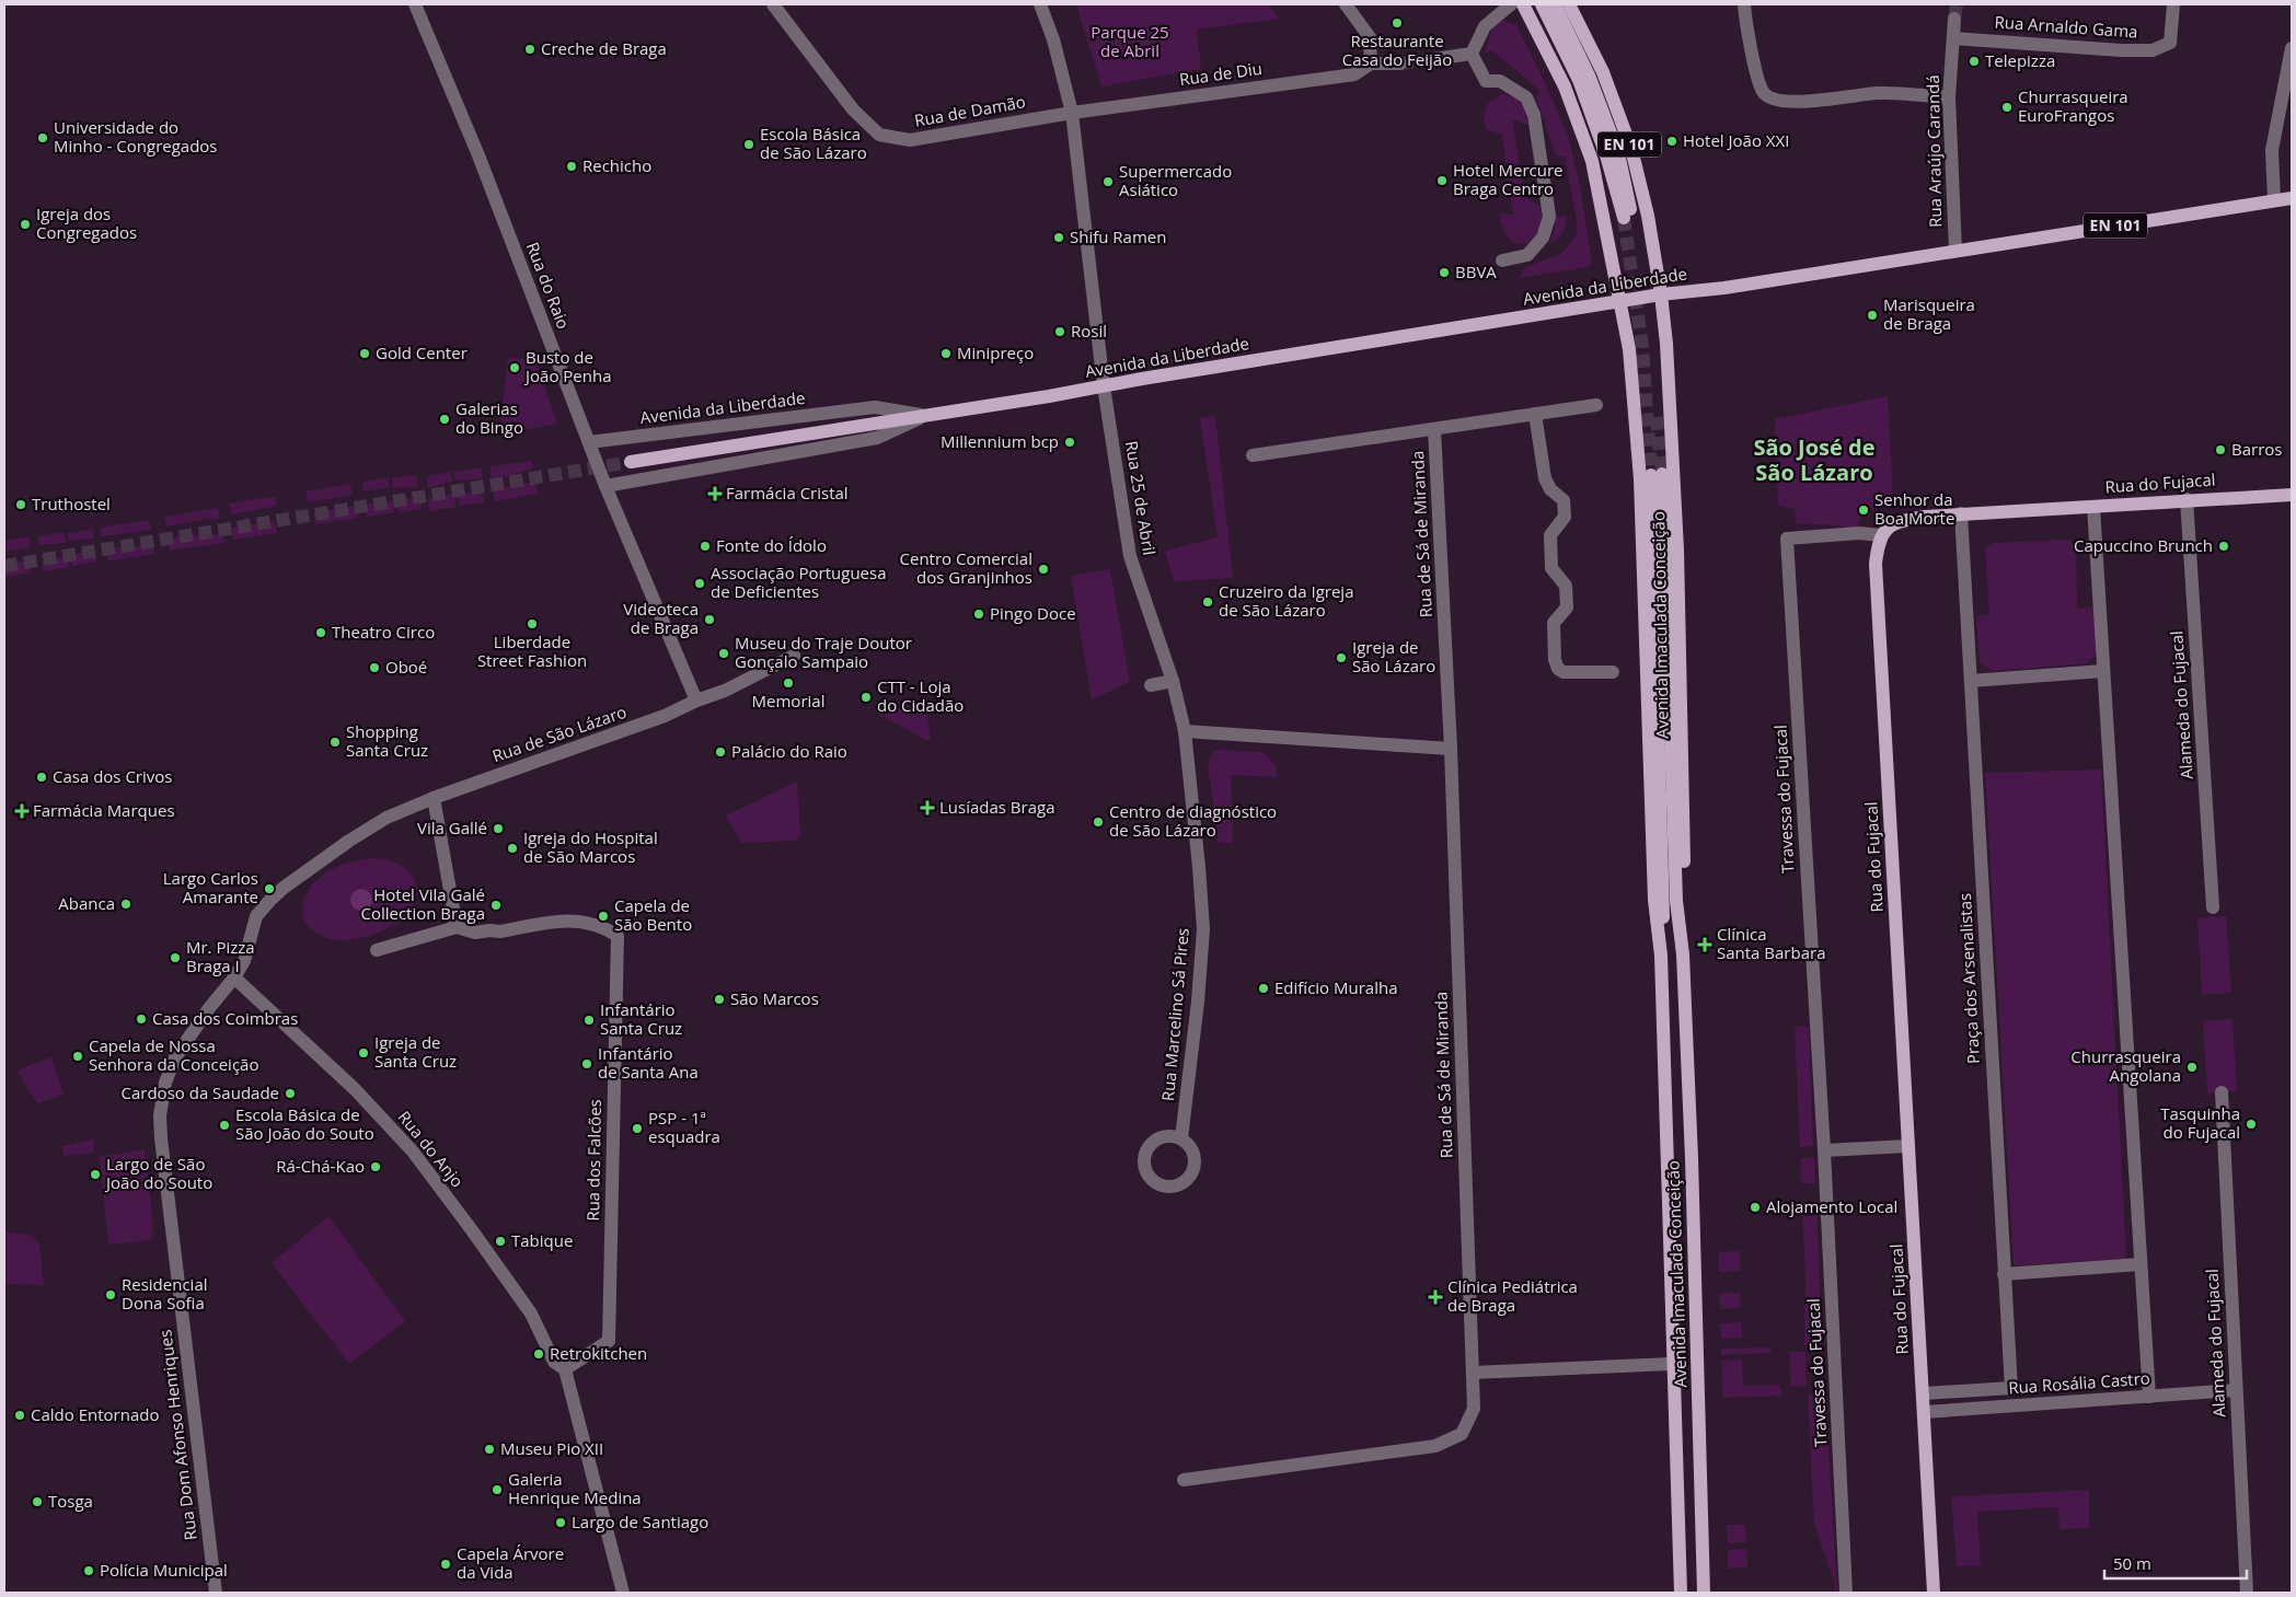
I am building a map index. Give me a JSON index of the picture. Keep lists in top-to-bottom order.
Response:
{
  "streets": {
    "main road": [
      "EN 101",
      "Avenida da Liberdade",
      "Rua do Fujacal",
      "Avenida Imaculada Conceição"
    ],
    "street": [
      "Rua Arnaldo Gama",
      "Rua de Diu",
      "Rua de Damão",
      "Rua Araújo Carandá",
      "Rua do Raio",
      "Rua 25 de Abril",
      "Rua de Sá de Miranda",
      "Alameda do Fujacal",
      "Rua de São Lázaro",
      "Travessa do Fujacal",
      "Praça dos Arsenalistas",
      "Rua Marcelino Sá Pires",
      "Rua do Anjo",
      "Rua dos Falcões",
      "Rua Rosália Castro",
      "Rua Dom Afonso Henriques"
    ]
  },
  "crossings": [
    ["Rua Arnaldo Gama", "Rua Araújo Carandá"],
    ["Rua de Diu", "Rua de Damão"],
    ["Rua de Diu", "Rua 25 de Abril"],
    ["Rua de Damão", "Rua 25 de Abril"],
    ["EN 101", "Avenida da Liberdade"],
    ["EN 101", "Avenida Imaculada Conceição"],
    ["Rua Araújo Carandá", "Avenida da Liberdade"],
    ["Rua do Raio", "Avenida da Liberdade"],
    ["Rua do Raio", "Rua de São Lázaro"],
    ["Avenida da Liberdade", "Rua 25 de Abril"],
    ["Avenida da Liberdade", "Avenida Imaculada Conceição"],
    ["Rua do Fujacal", "Alameda do Fujacal"],
    ["Rua do Fujacal", "Travessa do Fujacal"],
    ["Rua do Fujacal", "Praça dos Arsenalistas"],
    ["Rua do Fujacal", "Rua Rosália Castro"],
    ["Rua 25 de Abril", "Rua Marcelino Sá Pires"],
    ["Alameda do Fujacal", "Rua Rosália Castro"],
    ["Rua do Anjo", "Rua dos Falcões"],
    ["Rua do Anjo", "Rua Dom Afonso Henriques"]
  ],
  "districts": ["São José de São Lázaro"],
  "parks": ["Parque 25 de Abril"],
  "places": {
    "other": [
      "Restaurante Casa do Feijão",
      "Creche de Braga",
      "Telepizza",
      "Churrasqueira EuroFrangos",
      "Universidade do Minho - Congregados",
      "Hotel João XXI",
      "Escola Básica de São Lázaro",
      "Rechicho",
      "Hotel Mercure Braga Centro",
      "Supermercado Asiático",
      "Igreja dos Congregados",
      "Shifu Ramen",
      "BBVA",
      "Marisqueira de Braga",
      "Rosil",
      "Gold Center",
      "Minipreço",
      "Busto de João Penha",
      "Galerias do Bingo",
      "Millennium bcp",
      "Barros",
      "Truthostel",
      "Senhor da Boa Morte",
      "Fonte do Ídolo",
      "Capuccino Brunch",
      "Centro Comercial dos Granjinhos",
      "Associação Portuguesa de Deficientes",
      "Cruzeiro da Igreja de São Lázaro",
      "Pingo Doce",
      "Videoteca de Braga",
      "Liberdade Street Fashion",
      "Theatro Circo",
      "Museu do Traje Doutor Gonçalo Sampaio",
      "Igreja de São Lázaro",
      "Oboé",
      "Memorial",
      "CTT - Loja do Cidadão",
      "Shopping Santa Cruz",
      "Palácio do Raio",
      "Casa dos Crivos",
      "Centro de diagnóstico de São Lázaro",
      "Vila Gallé",
      "Igreja do Hospital de São Marcos",
      "Largo Carlos Amarante",
      "Abanca",
      "Hotel Vila Galé Collection Braga",
      "Capela de São Bento",
      "Mr. Pizza Braga I",
      "Edifício Muralha",
      "São Marcos",
      "Casa dos Coimbras",
      "Infantário Santa Cruz",
      "Igreja de Santa Cruz",
      "Capela de Nossa Senhora da Conceição",
      "Infantário de Santa Ana",
      "Churrasqueira Angolana",
      "Cardoso da Saudade",
      "Tasquinha do Fujacal",
      "Escola Básica de São João do Souto",
      "PSP - 1ª esquadra",
      "Rá-Chá-Kao",
      "Largo de São João do Souto",
      "Alojamento Local",
      "Tabique",
      "Residencial Dona Sofia",
      "Retrokitchen",
      "Caldo Entornado",
      "Museu Pio XII",
      "Galeria Henrique Medina",
      "Tosga",
      "Largo de Santiago",
      "Capela Árvore da Vida",
      "Polícia Municipal"
    ],
    "health": [
      "Farmácia Cristal",
      "Lusíadas Braga",
      "Farmácia Marques",
      "Clínica Santa Barbara",
      "Clínica Pediátrica de Braga"
    ]
  },
  "scale_bar": "50 m"
}
